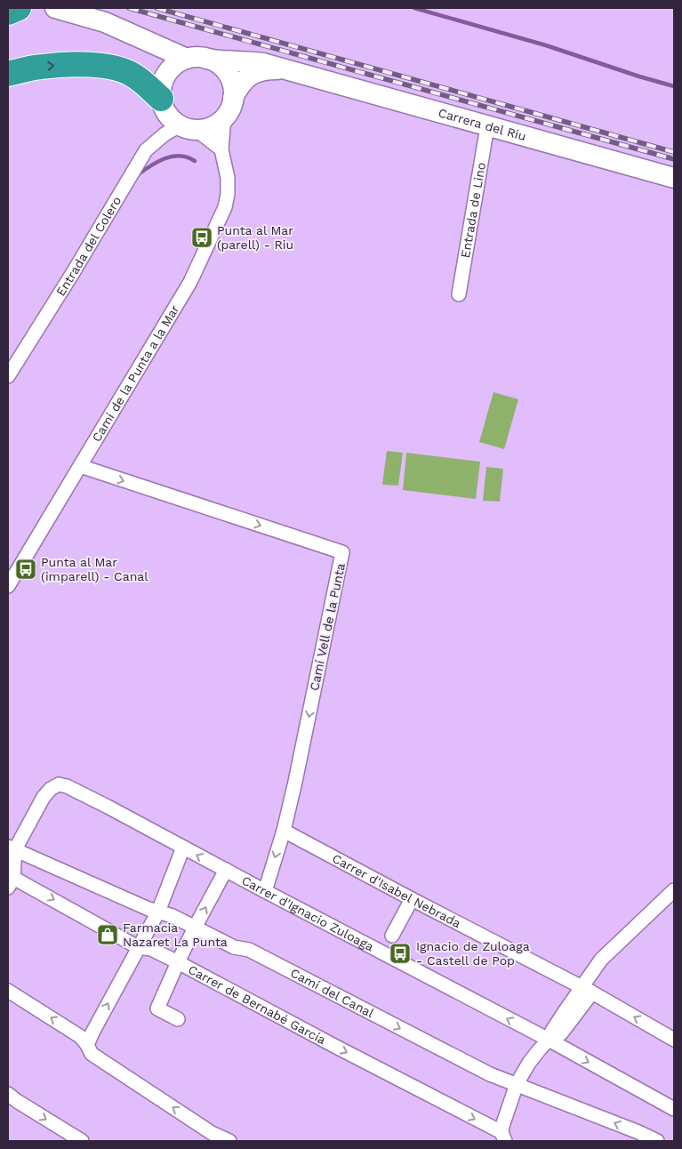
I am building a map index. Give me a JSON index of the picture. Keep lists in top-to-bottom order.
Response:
{
  "streets": {
    "street": [
      "Carrera del Riu",
      "Entrada de Lino",
      "Entrada del Colero",
      "Camí de la Punta a la Mar",
      "Camí Vell de la Punta",
      "Carrer d'Isabel Nebrada",
      "Carrer d'Ignacio Zuloaga",
      "Camí del Canal",
      "Carrer de Bernabé García"
    ]
  },
  "crossings": [
    ["Carrera del Riu", "Entrada de Lino"],
    ["Carrera del Riu", "Entrada del Colero"],
    ["Carrera del Riu", "Camí de la Punta a la Mar"],
    ["Entrada del Colero", "Camí de la Punta a la Mar"],
    ["Camí de la Punta a la Mar", "Camí Vell de la Punta"],
    ["Camí Vell de la Punta", "Carrer d'Isabel Nebrada"],
    ["Camí Vell de la Punta", "Carrer d'Ignacio Zuloaga"],
    ["Carrer d'Ignacio Zuloaga", "Camí del Canal"]
  ],
  "one_way": ["Carrer de Bernabé García"],
  "places": {
    "bus stop": ["Punta al Mar (parell) - Riu", "Punta al Mar (imparell) - Canal", "Ignacio de Zuloaga - Castell de Pop"],
    "shop": ["Farmacia Nazaret La Punta"]
  }
}
